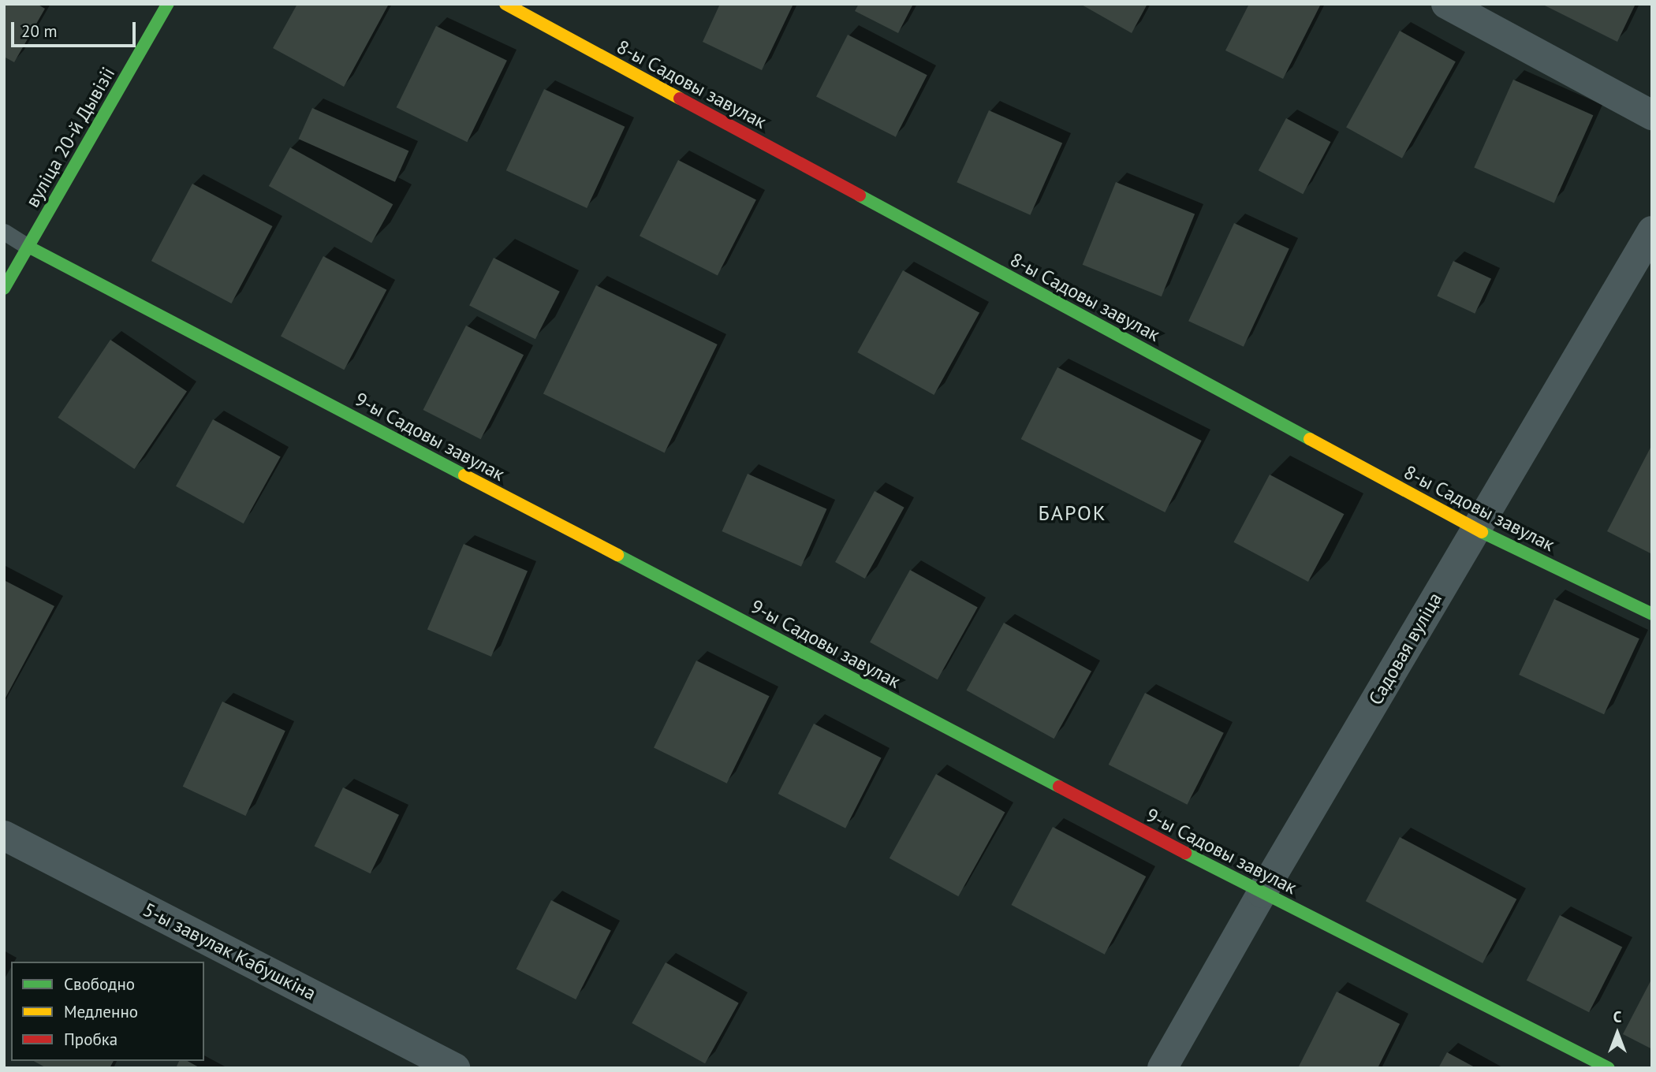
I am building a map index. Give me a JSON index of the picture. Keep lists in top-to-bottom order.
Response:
{
  "streets": {
    "street": [
      "8-ы Садовы завулак",
      "вуліца 20-й Дывізіі",
      "9-ы Садовы завулак",
      "Садовая вуліца",
      "5-ы завулак Кабушкіна"
    ]
  },
  "crossings": [
    ["8-ы Садовы завулак", "Садовая вуліца"],
    ["вуліца 20-й Дывізіі", "9-ы Садовы завулак"],
    ["9-ы Садовы завулак", "Садовая вуліца"]
  ],
  "districts": ["БАРОК"],
  "legend": ["Свободно", "Медленно", "Пробка"],
  "scale_bar": "20 m",
  "north": "top"
}
